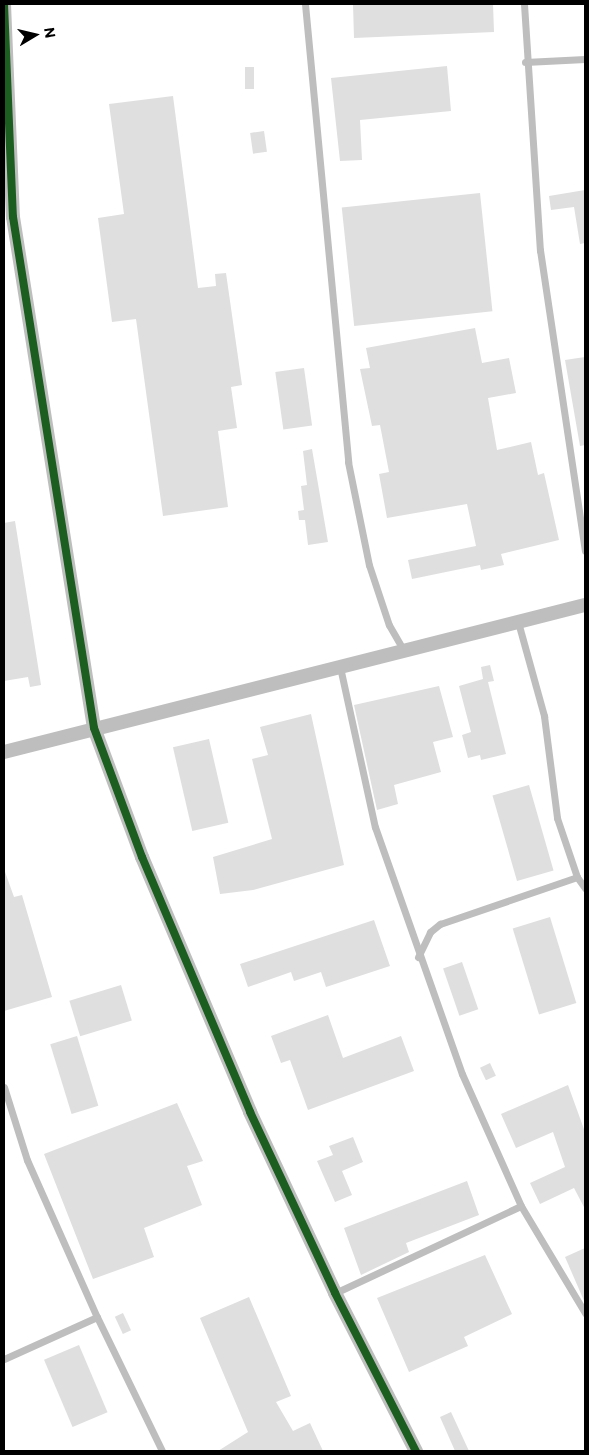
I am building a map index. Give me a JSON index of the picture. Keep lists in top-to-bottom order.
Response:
{
  "north": "right"
}
